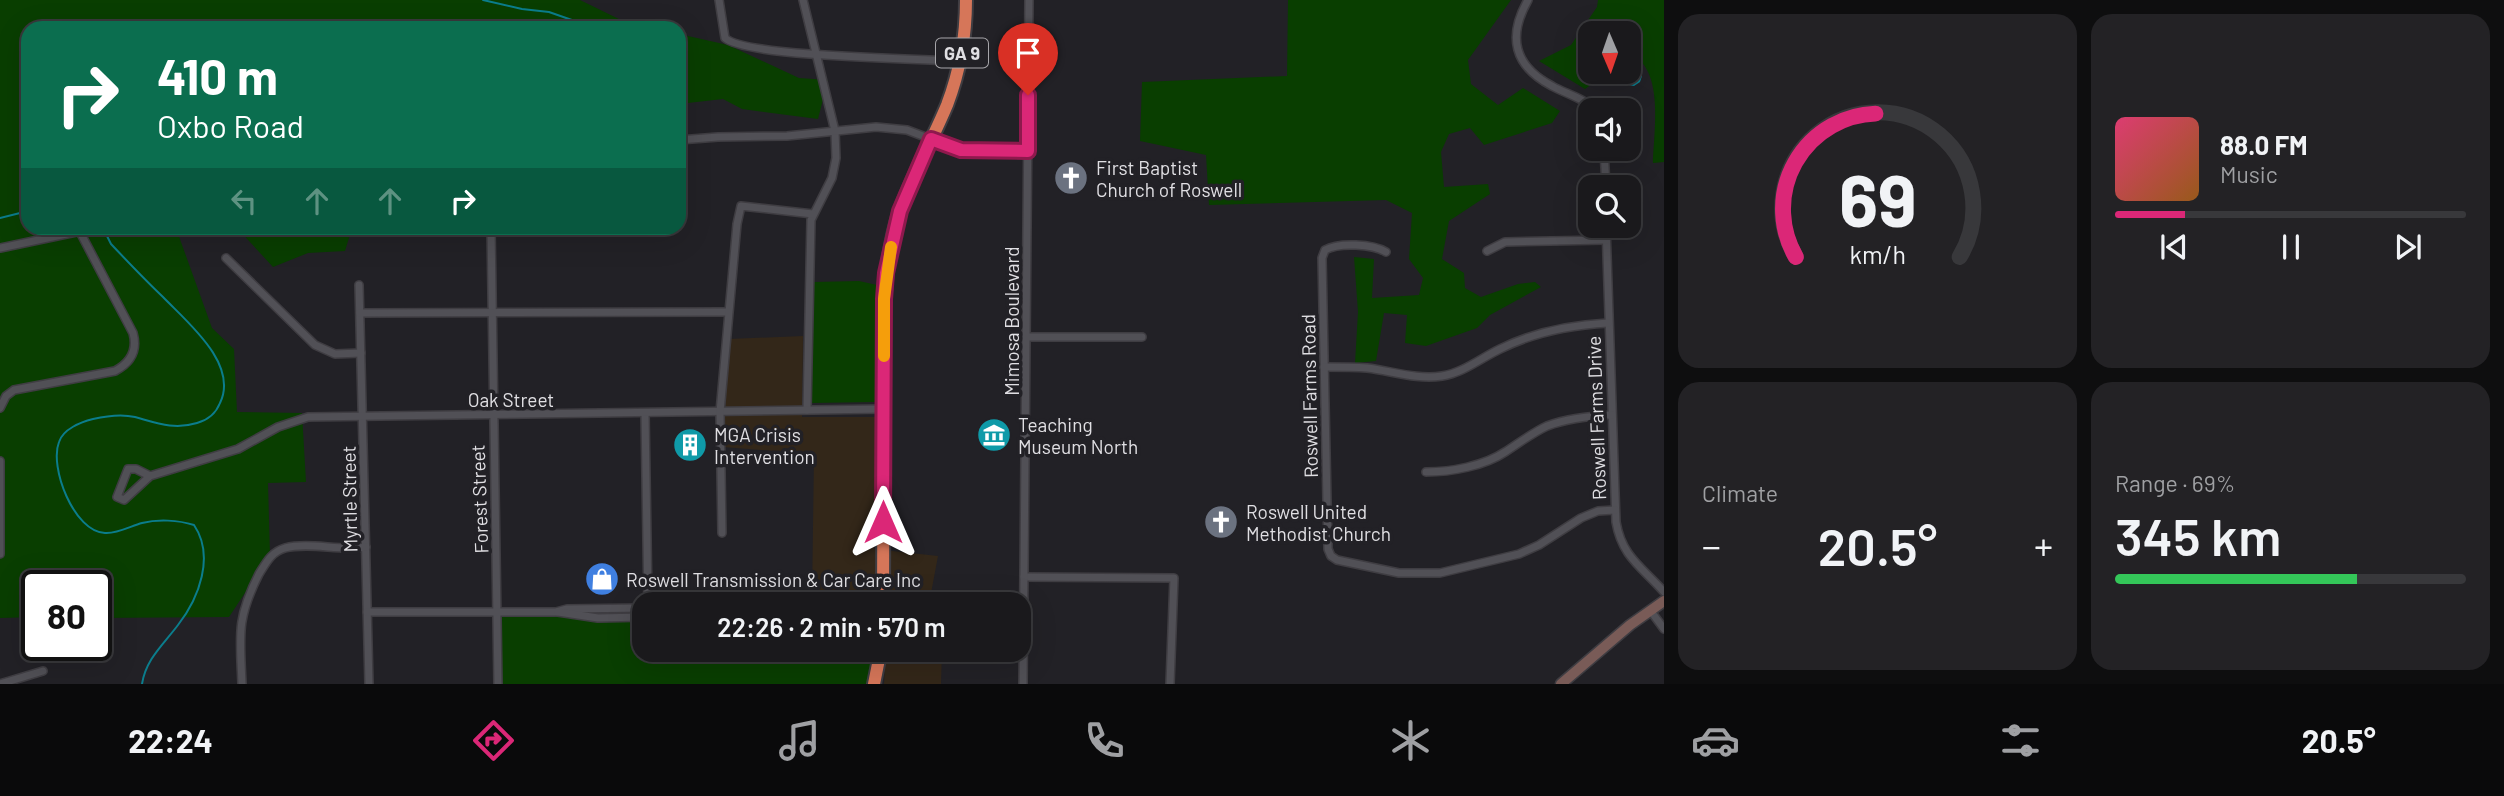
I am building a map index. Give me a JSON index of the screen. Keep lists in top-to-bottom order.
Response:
{
  "streets": {
    "highway": ["GA 9"],
    "street": [
      "Mimosa Boulevard",
      "Roswell Farms Road",
      "Oak Street",
      "Roswell Farms Drive",
      "Myrtle Street",
      "Forest Street"
    ]
  },
  "crossings": [
    ["GA 9", "Oak Street"],
    ["Roswell Farms Road", "Roswell Farms Drive"],
    ["Oak Street", "Myrtle Street"],
    ["Oak Street", "Forest Street"]
  ],
  "places": {
    "church": ["First Baptist Church of Roswell", "Roswell United Methodist Church"],
    "museum": ["Teaching Museum North"],
    "building": ["MGA Crisis Intervention"],
    "shop": ["Roswell Transmission & Car Care Inc"]
  },
  "north": "bottom",
  "page": {
    "turn": ["410 m", "Oxbo Road"],
    "song": ["88.0 FM", "Music"],
    "tile": [
      "Climate",
      ["Range · 69%", "345 km"]
    ],
    "heat": ["−", "20.5°", "+"],
    "limit": "80",
    "trip": "22:26 · 2 min · 570 m",
    "tabs": ["22:24", "20.5°"],
    "gauge": ["69", "km/h"]
  }
}
